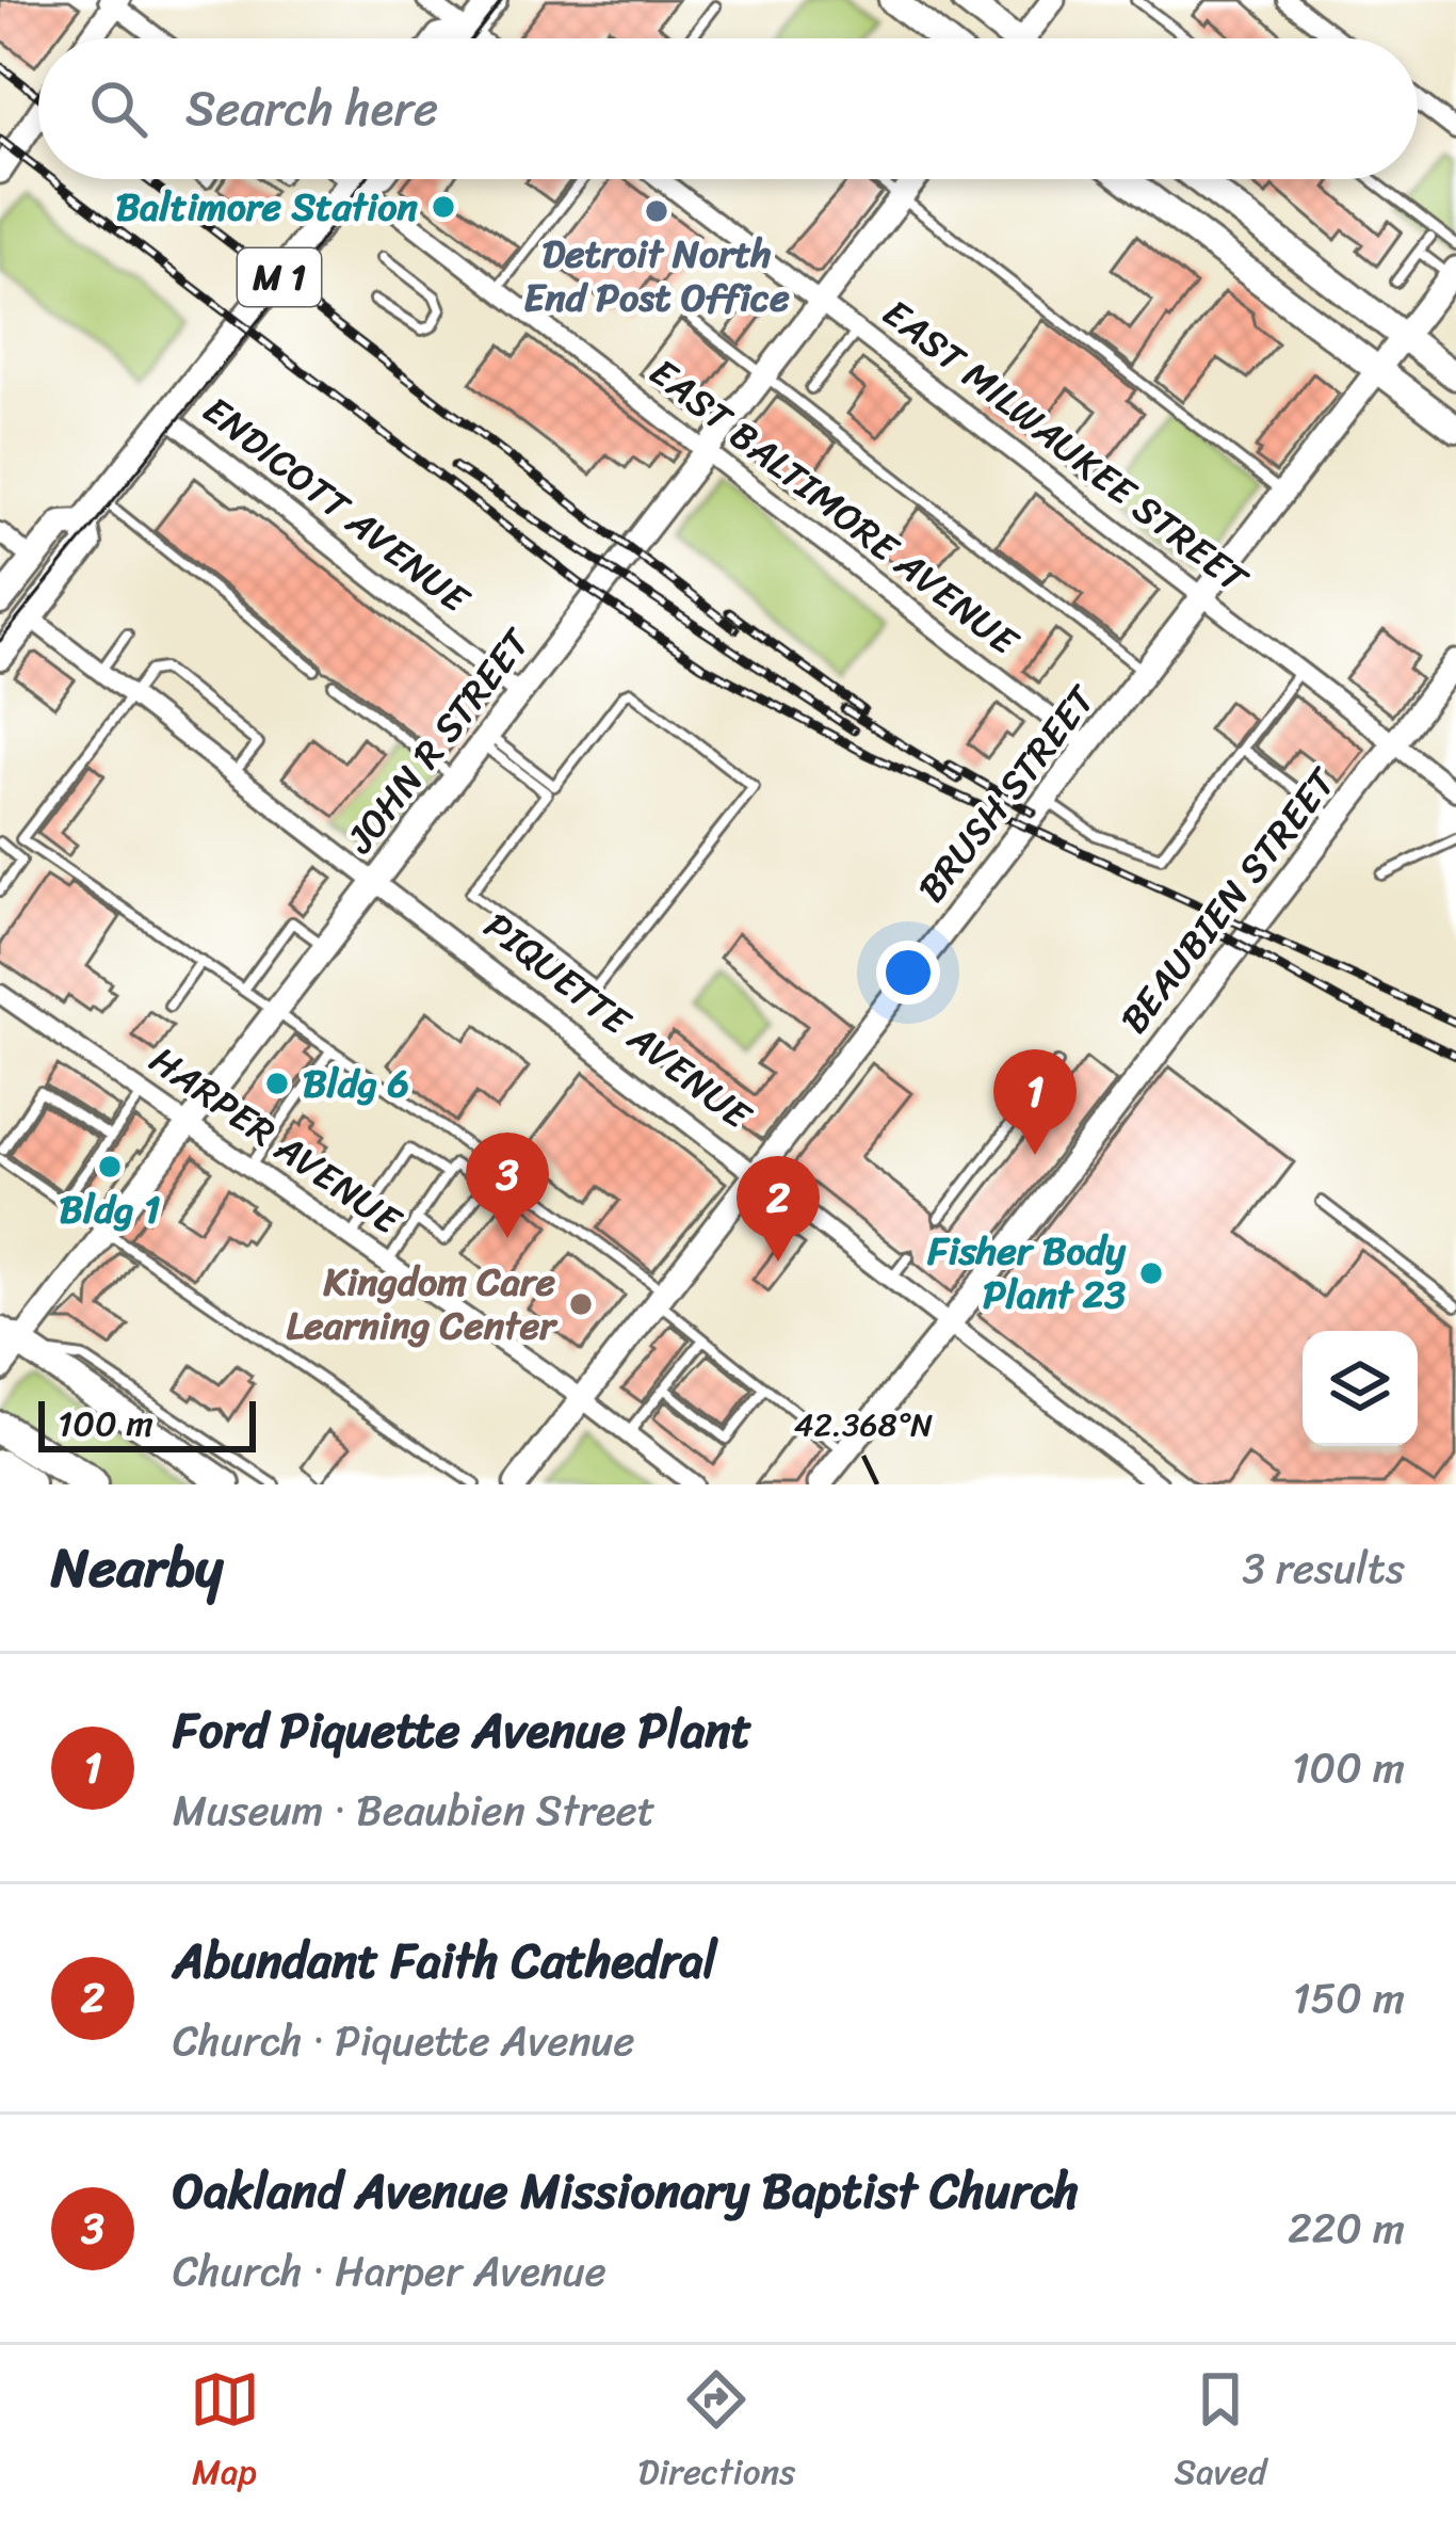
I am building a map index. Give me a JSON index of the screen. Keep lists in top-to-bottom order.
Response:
{
  "streets": {
    "main road": ["M 1"],
    "street": [
      "EAST MILWAUKEE STREET",
      "ENDICOTT AVENUE",
      "EAST BALTIMORE AVENUE",
      "JOHN R STREET",
      "BRUSH STREET",
      "BEAUBIEN STREET",
      "PIQUETTE AVENUE",
      "HARPER AVENUE"
    ]
  },
  "crossings": [
    ["M 1", "ENDICOTT AVENUE"],
    ["M 1", "PIQUETTE AVENUE"],
    ["EAST MILWAUKEE STREET", "JOHN R STREET"],
    ["EAST MILWAUKEE STREET", "BRUSH STREET"],
    ["EAST MILWAUKEE STREET", "BEAUBIEN STREET"],
    ["ENDICOTT AVENUE", "JOHN R STREET"],
    ["EAST BALTIMORE AVENUE", "JOHN R STREET"],
    ["EAST BALTIMORE AVENUE", "BRUSH STREET"],
    ["JOHN R STREET", "PIQUETTE AVENUE"],
    ["JOHN R STREET", "HARPER AVENUE"],
    ["BRUSH STREET", "PIQUETTE AVENUE"],
    ["BRUSH STREET", "HARPER AVENUE"],
    ["BEAUBIEN STREET", "PIQUETTE AVENUE"]
  ],
  "places": [
    "Baltimore Station",
    "Detroit North End Post Office",
    "Bldg 6",
    "Bldg 1",
    "Fisher Body Plant 23",
    "Kingdom Care Learning Center"
  ],
  "scale_bar": "100 m",
  "page": {
    "search": "Search here",
    "pins": ["1", "3", "2"],
    "scale": "100 m",
    "heading": ["Nearby", "3 results"],
    "list": [
      {
        "mark": "1",
        "name": "Ford Piquette Avenue Plant",
        "note": "Museum · Beaubien Street",
        "value": "100 m"
      },
      {
        "mark": "2",
        "name": "Abundant Faith Cathedral",
        "note": "Church · Piquette Avenue",
        "value": "150 m"
      },
      {
        "mark": "3",
        "name": "Oakland Avenue Missionary Baptist Church",
        "note": "Church · Harper Avenue",
        "value": "220 m"
      }
    ],
    "nav": ["Map", "Directions", "Saved"]
  },
  "coordinates": ["42.368°N"]
}
